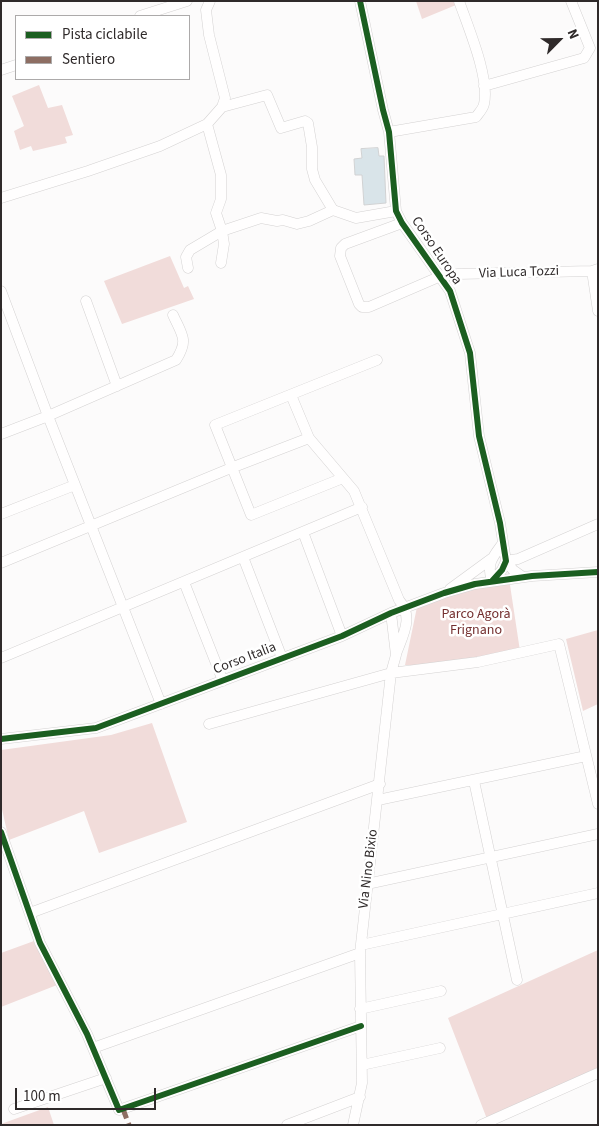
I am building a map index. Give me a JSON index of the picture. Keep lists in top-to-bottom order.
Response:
{
  "streets": {
    "street": [
      "Corso Europa",
      "Via Luca Tozzi",
      "Corso Italia",
      "Via Nino Bixio"
    ]
  },
  "crossings": [
    ["Corso Europa", "Via Luca Tozzi"],
    ["Corso Italia", "Via Nino Bixio"]
  ],
  "parks": ["Parco Agorà Frignano"],
  "legend": ["Pista ciclabile", "Sentiero"],
  "scale_bar": "100 m",
  "north": "top right"
}
